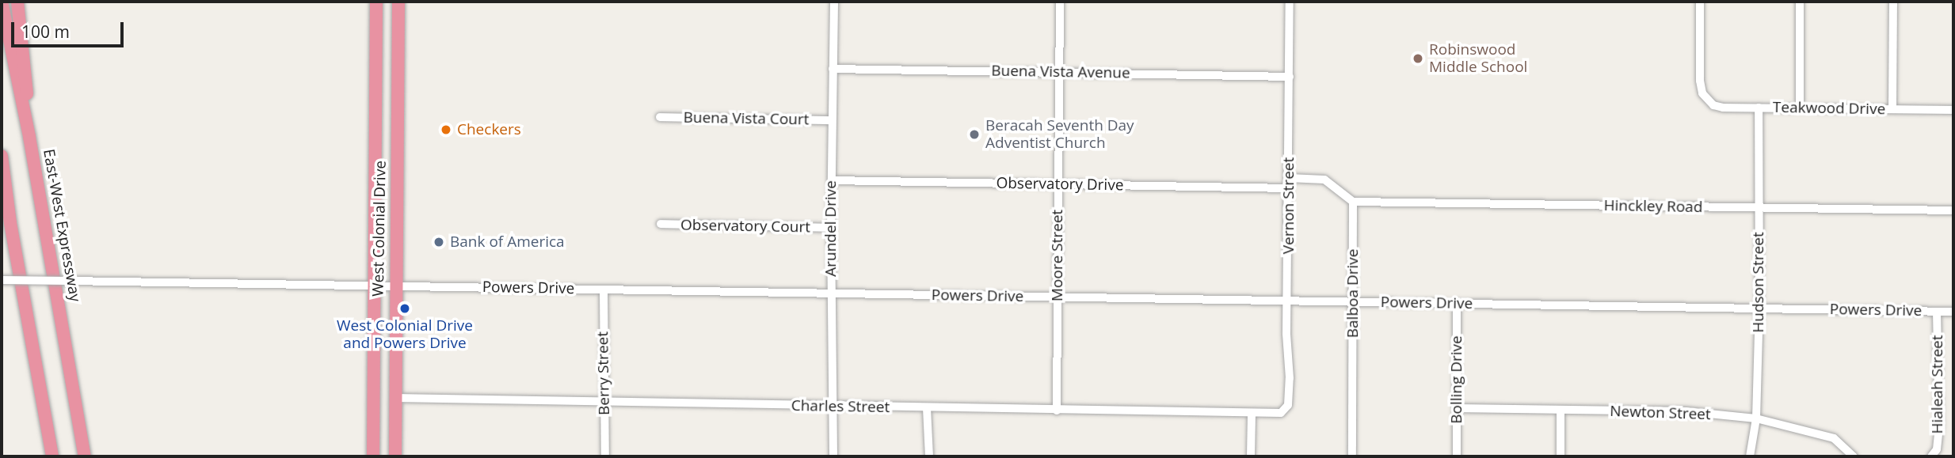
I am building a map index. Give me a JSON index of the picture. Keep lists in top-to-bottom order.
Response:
{
  "streets": {
    "highway": ["East-West Expressway", "West Colonial Drive"],
    "street": [
      "Buena Vista Avenue",
      "Teakwood Drive",
      "Buena Vista Court",
      "Observatory Drive",
      "Vernon Street",
      "Hinckley Road",
      "Observatory Court",
      "Arundel Drive",
      "Moore Street",
      "Hudson Street",
      "Powers Drive",
      "Balboa Drive",
      "Berry Street",
      "Bolling Drive",
      "Hialeah Street",
      "Charles Street",
      "Newton Street"
    ]
  },
  "crossings": [
    ["Buena Vista Avenue", "Vernon Street"],
    ["Buena Vista Avenue", "Arundel Drive"],
    ["Buena Vista Avenue", "Moore Street"],
    ["Teakwood Drive", "Hudson Street"],
    ["Buena Vista Court", "Arundel Drive"],
    ["Observatory Drive", "Vernon Street"],
    ["Observatory Drive", "Arundel Drive"],
    ["Observatory Drive", "Moore Street"],
    ["Vernon Street", "Powers Drive"],
    ["Vernon Street", "Charles Street"],
    ["Hinckley Road", "Hudson Street"],
    ["Hinckley Road", "Balboa Drive"],
    ["Observatory Court", "Arundel Drive"],
    ["West Colonial Drive", "Powers Drive"],
    ["West Colonial Drive", "Charles Street"],
    ["Arundel Drive", "Powers Drive"],
    ["Arundel Drive", "Charles Street"],
    ["Moore Street", "Powers Drive"],
    ["Moore Street", "Charles Street"],
    ["Hudson Street", "Powers Drive"],
    ["Hudson Street", "Newton Street"],
    ["Powers Drive", "Balboa Drive"],
    ["Powers Drive", "Berry Street"],
    ["Powers Drive", "Bolling Drive"],
    ["Powers Drive", "Hialeah Street"],
    ["Berry Street", "Charles Street"],
    ["Bolling Drive", "Newton Street"]
  ],
  "places": [
    "Robinswood Middle School",
    "Checkers",
    "Beracah Seventh Day Adventist Church",
    "Bank of America",
    "West Colonial Drive and Powers Drive"
  ],
  "scale_bar": "100 m"
}
